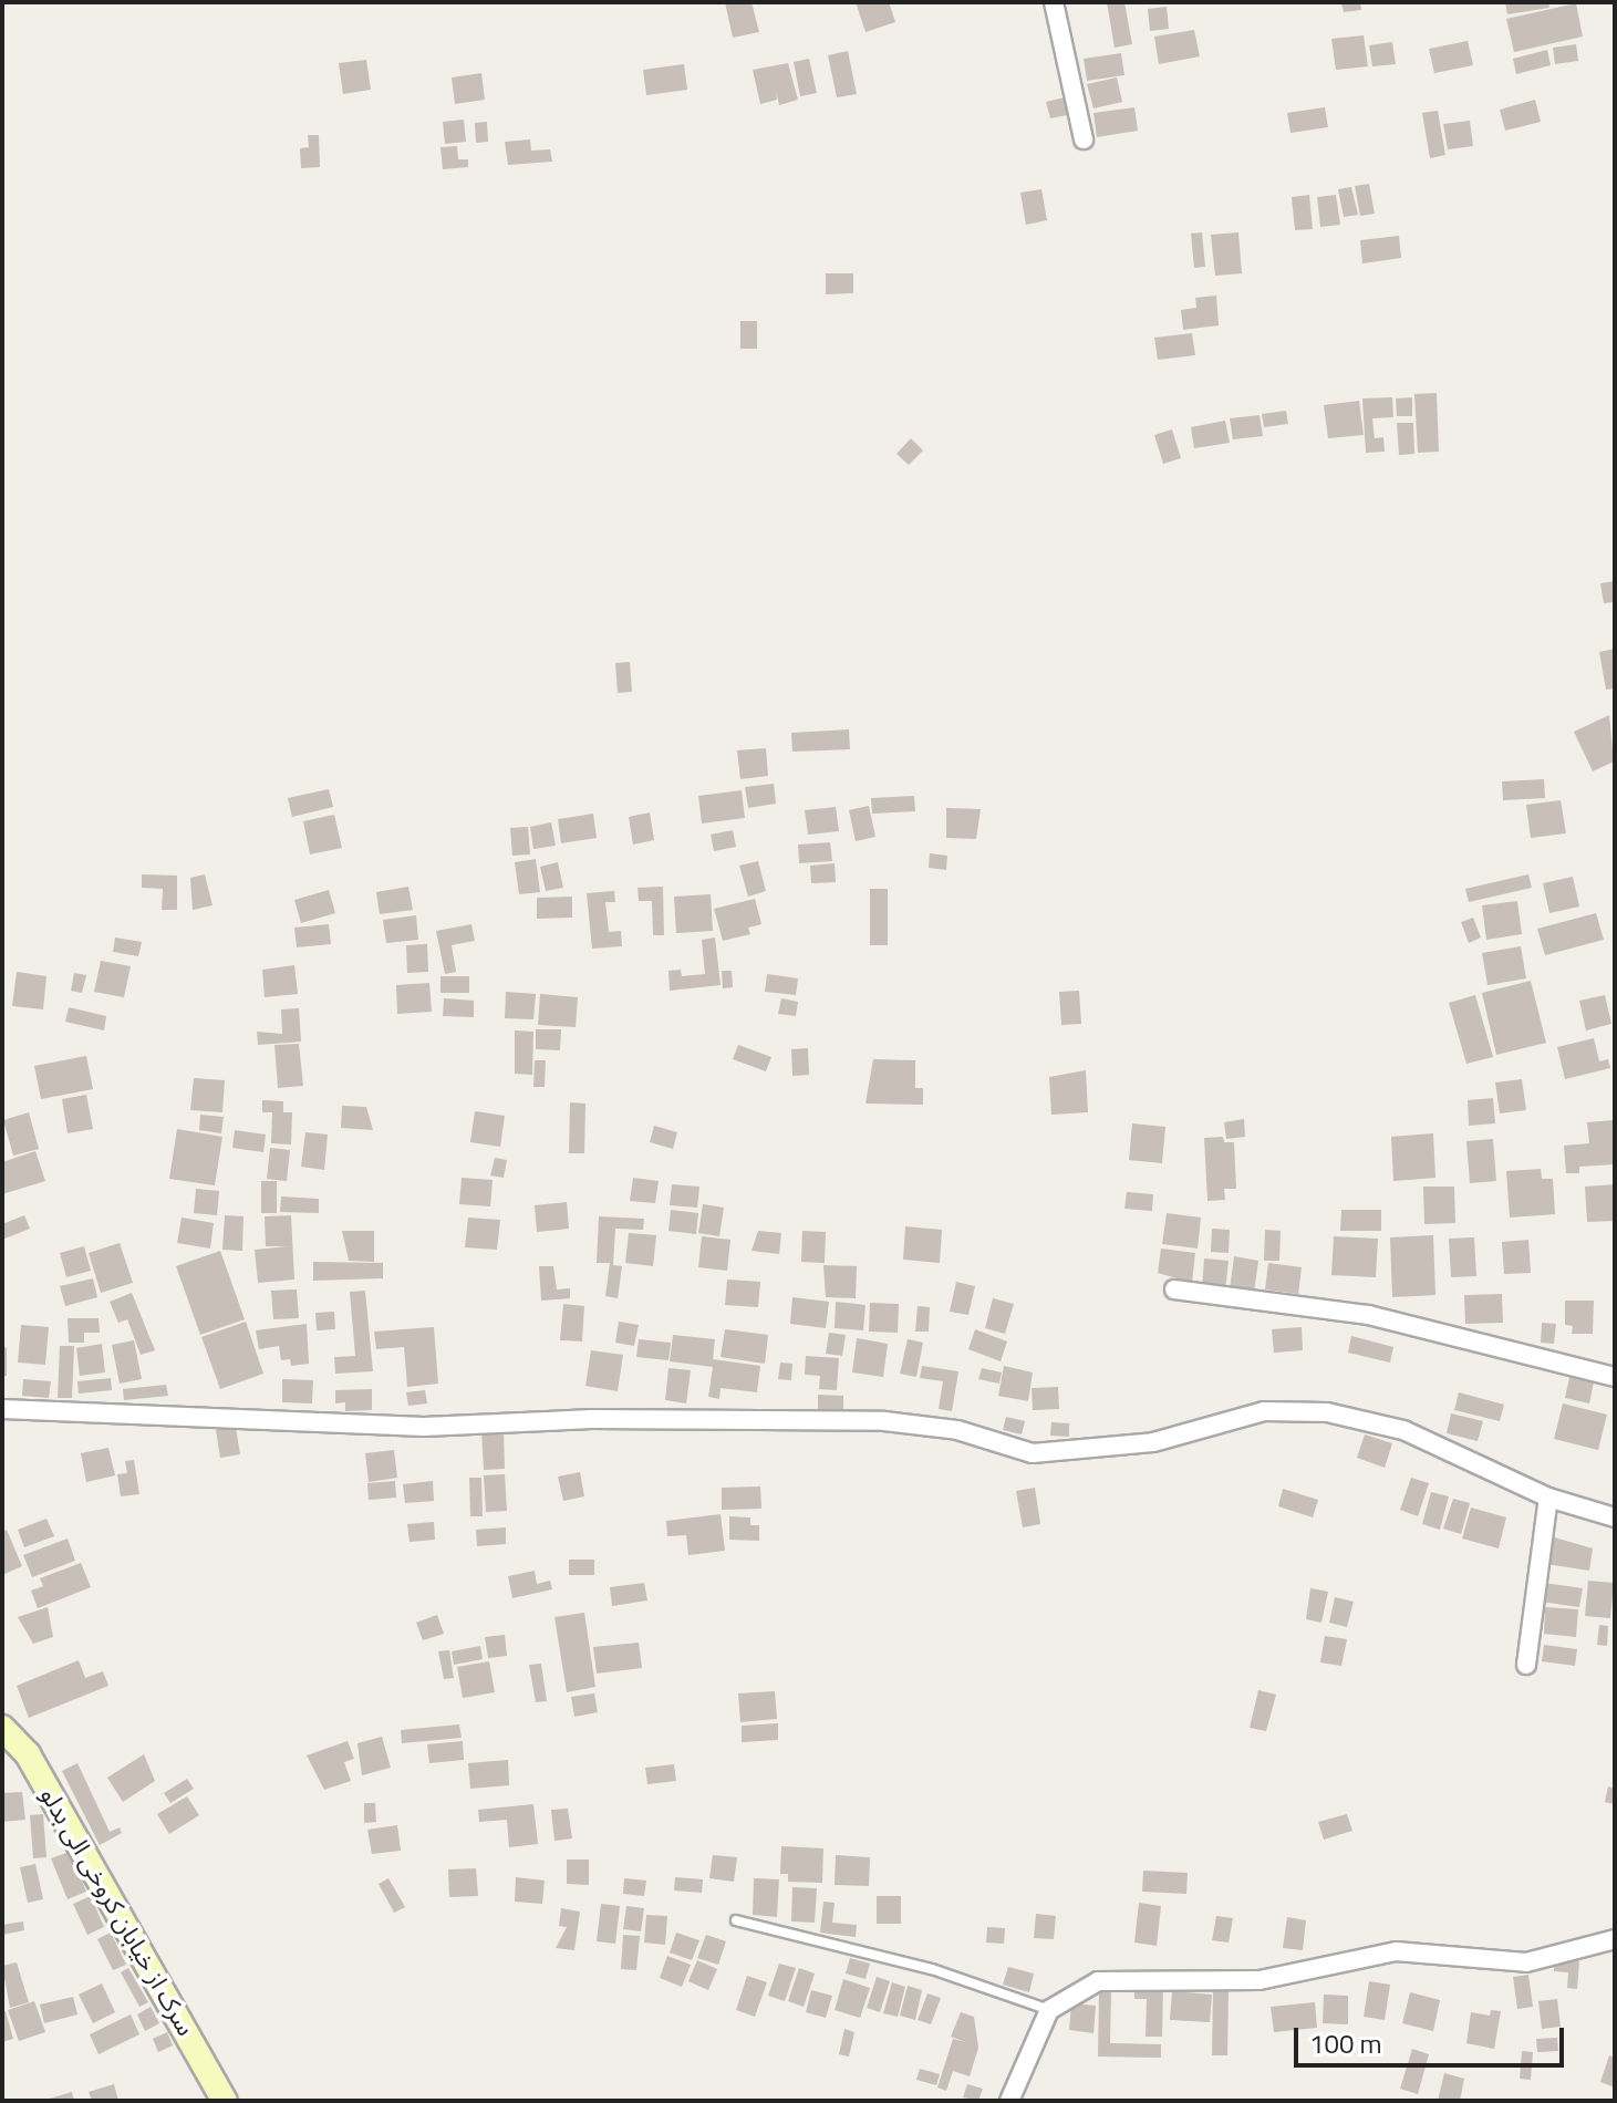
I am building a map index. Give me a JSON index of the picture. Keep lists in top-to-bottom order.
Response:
{
  "streets": {
    "main road": ["سرک از خیابان کروخی الی بدلو"]
  },
  "scale_bar": "100 m"
}
